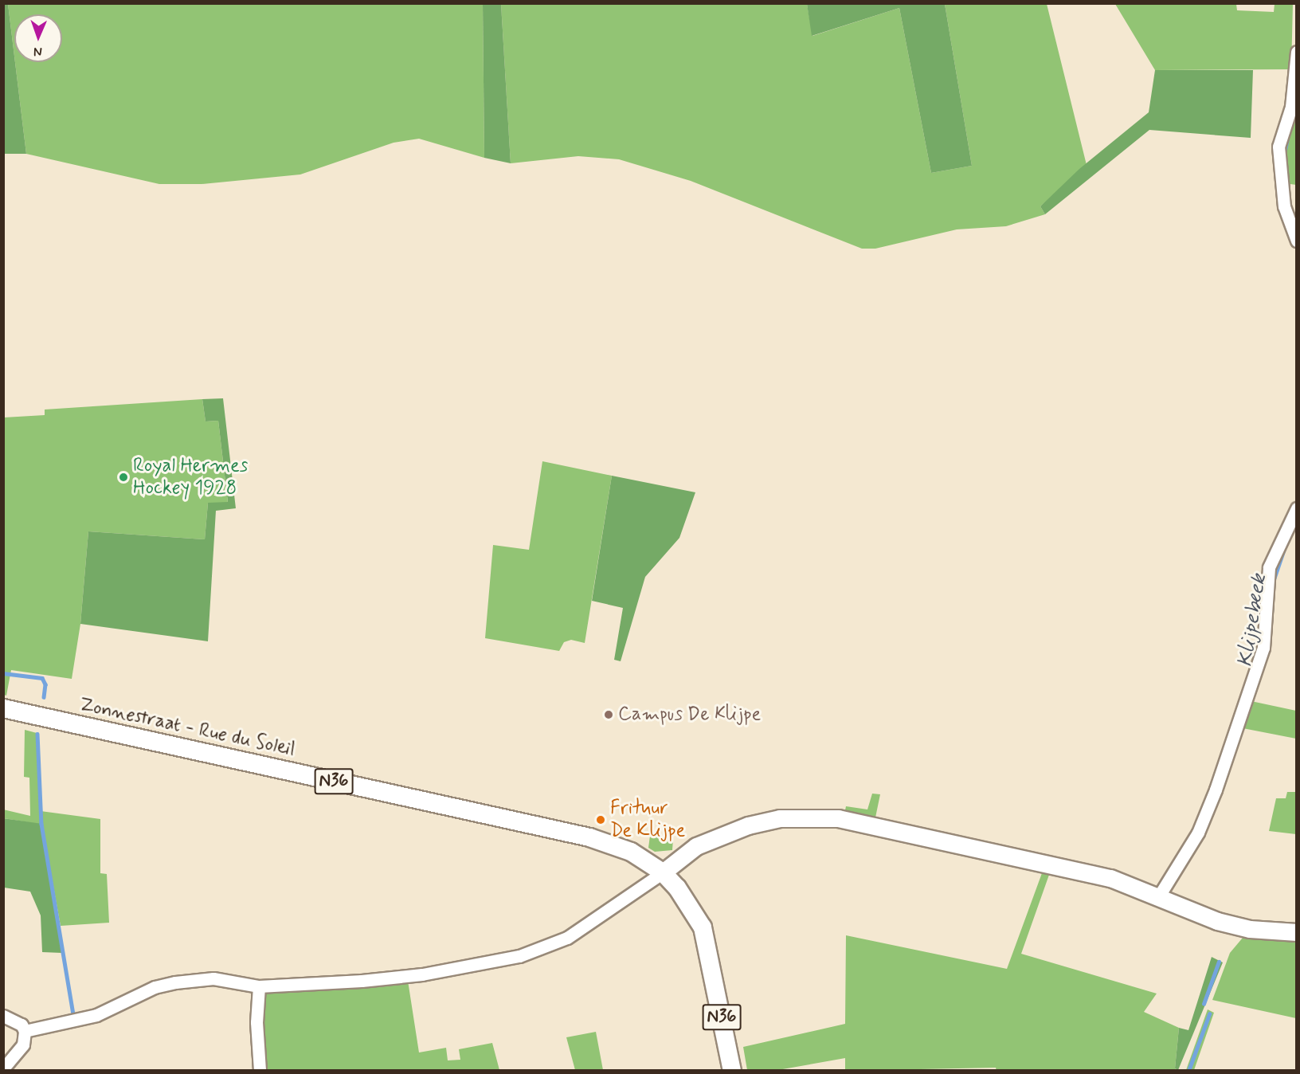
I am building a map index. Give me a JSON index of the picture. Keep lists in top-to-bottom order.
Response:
{
  "streets": {
    "main road": ["Zonnestraat - Rue du Soleil", "N36"]
  },
  "crossings": [
    ["Zonnestraat - Rue du Soleil", "N36"]
  ],
  "water": ["Klijpebeek"],
  "places": ["Royal Hermes Hockey 1928", "Campus De Klijpe", "Frituur De Klijpe"],
  "north": "bottom"
}
